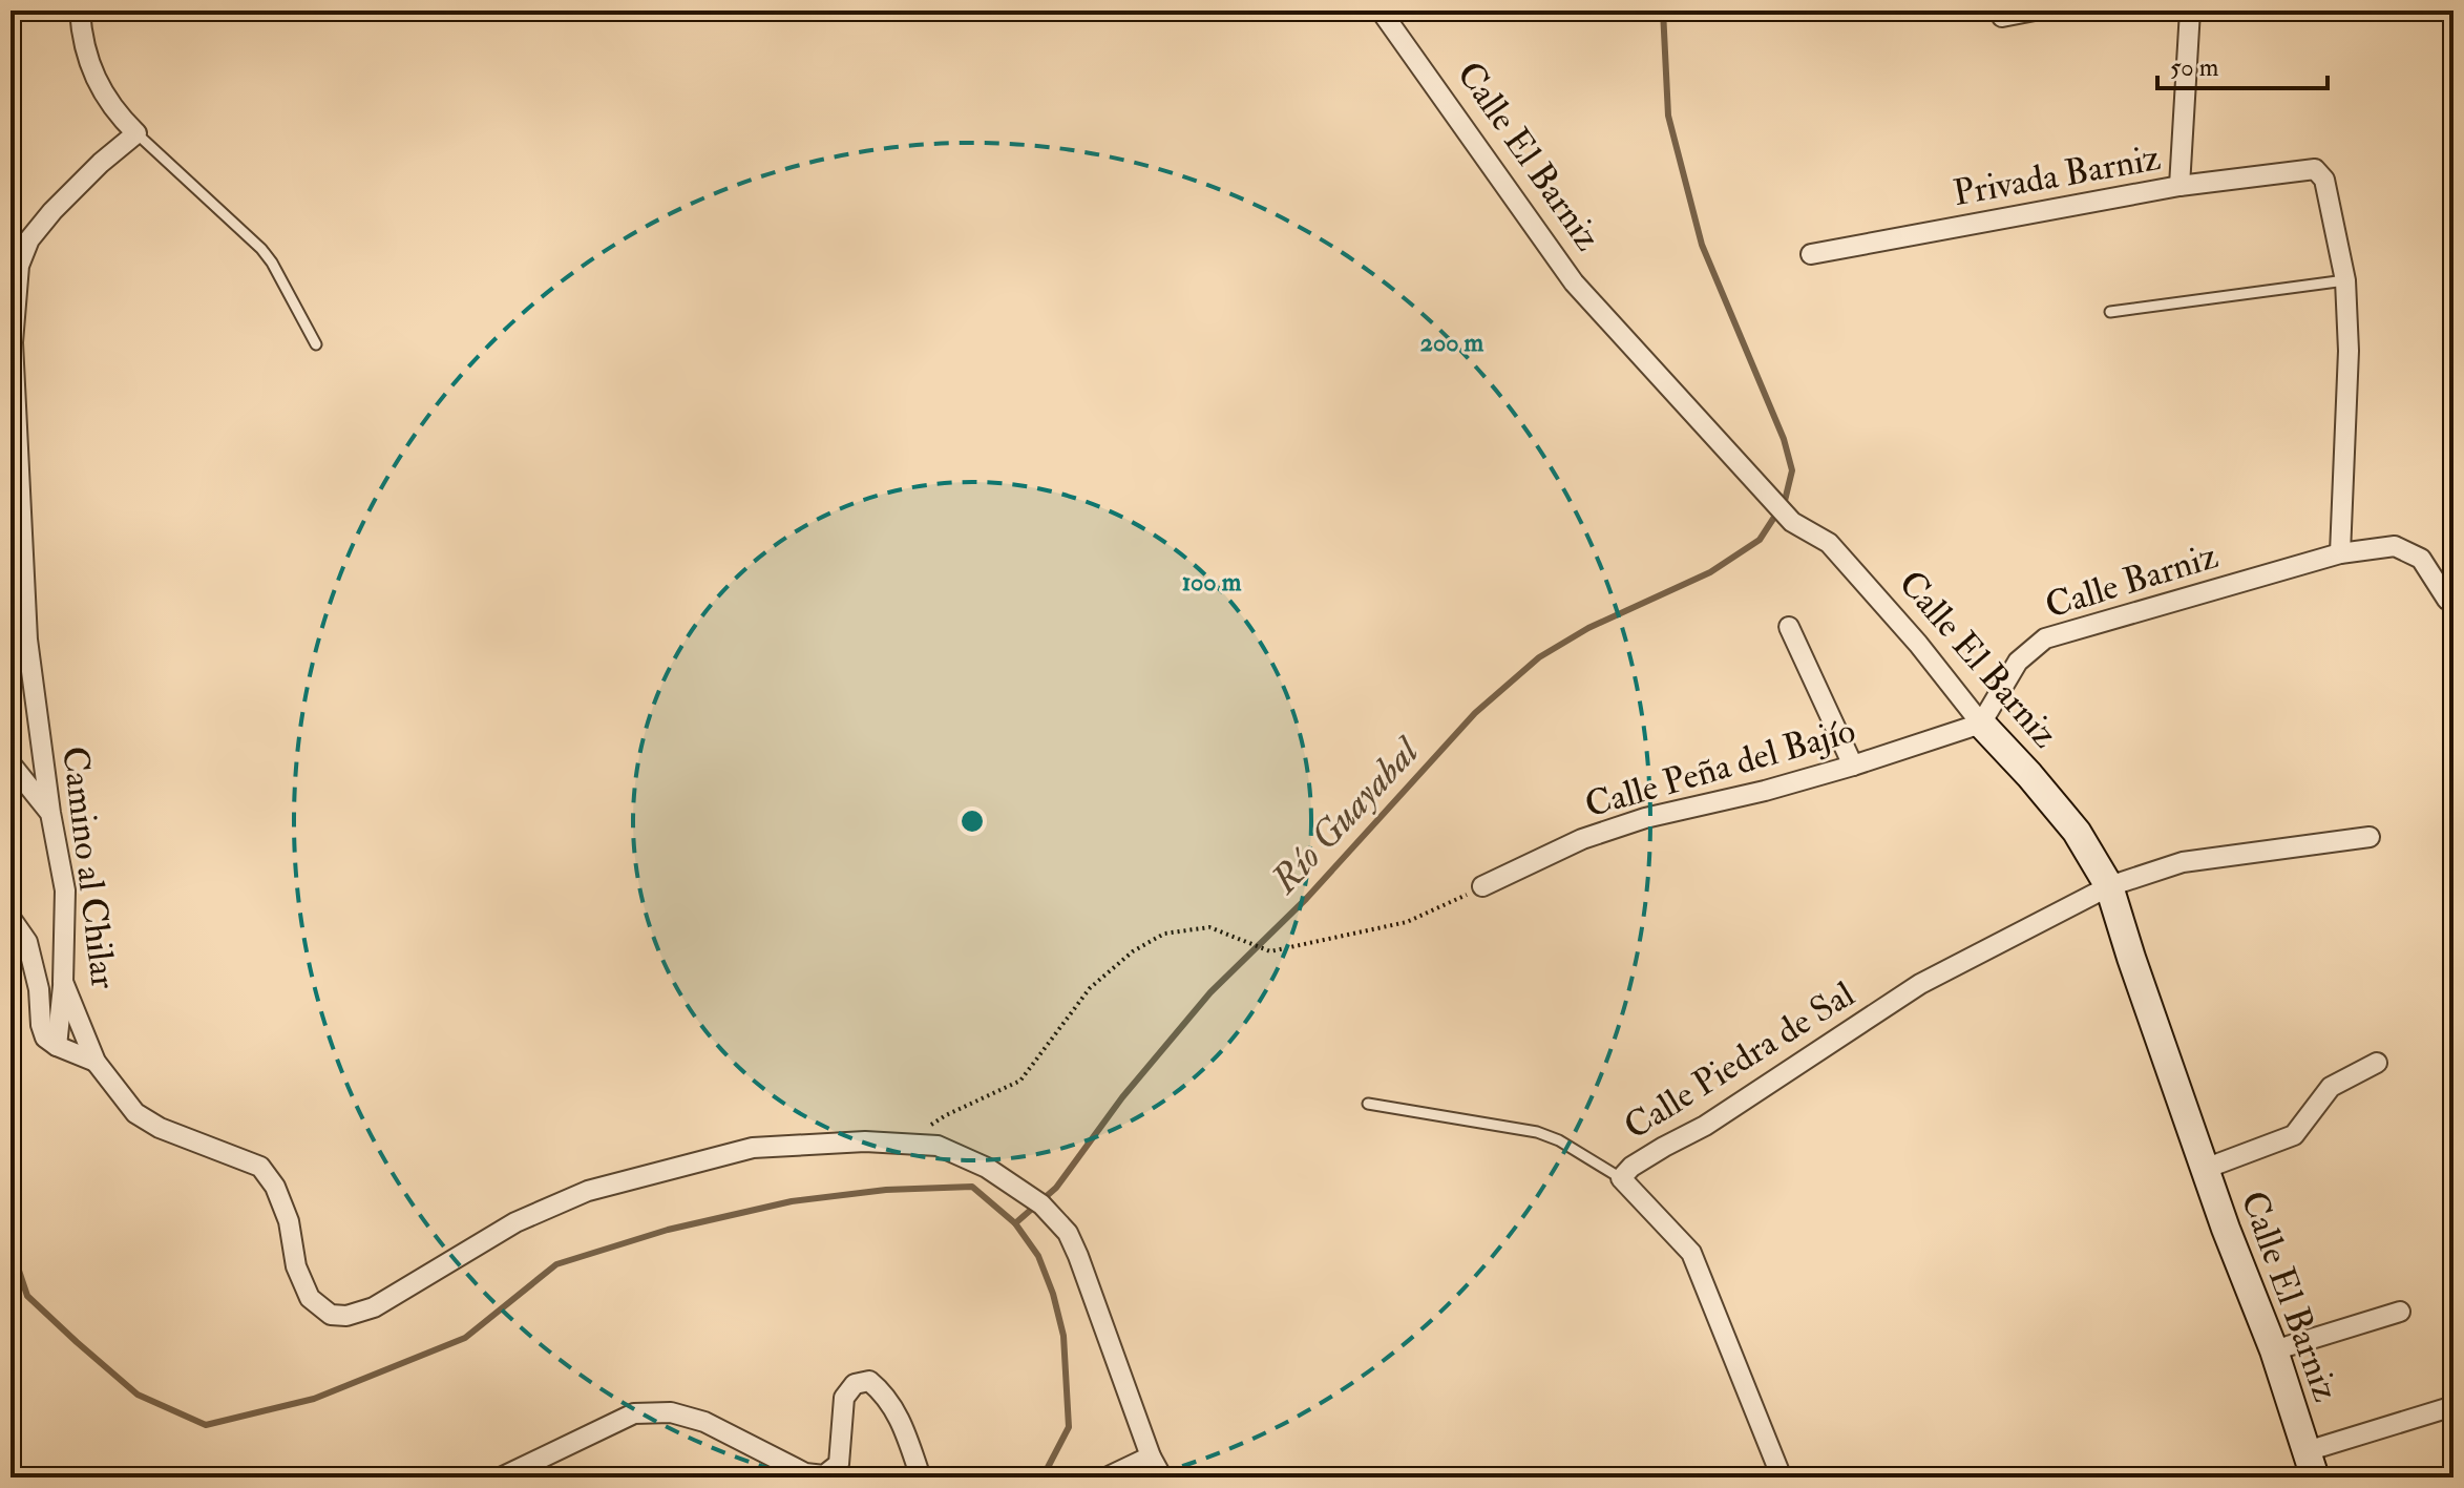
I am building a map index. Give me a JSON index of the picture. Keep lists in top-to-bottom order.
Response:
{
  "streets": {
    "street": [
      "Calle El Barniz",
      "Privada Barniz",
      "Calle Barniz",
      "Calle Peña del Bajío",
      "Camino al Chilar",
      "Calle Piedra de Sal"
    ]
  },
  "crossings": [
    ["Calle El Barniz", "Calle Barniz"],
    ["Calle El Barniz", "Calle Peña del Bajío"],
    ["Calle El Barniz", "Calle Piedra de Sal"],
    ["Calle Barniz", "Calle Peña del Bajío"]
  ],
  "water": ["Río Guayabal"],
  "scale_bar": "50 m",
  "rings": ["200 m", "100 m"]
}
